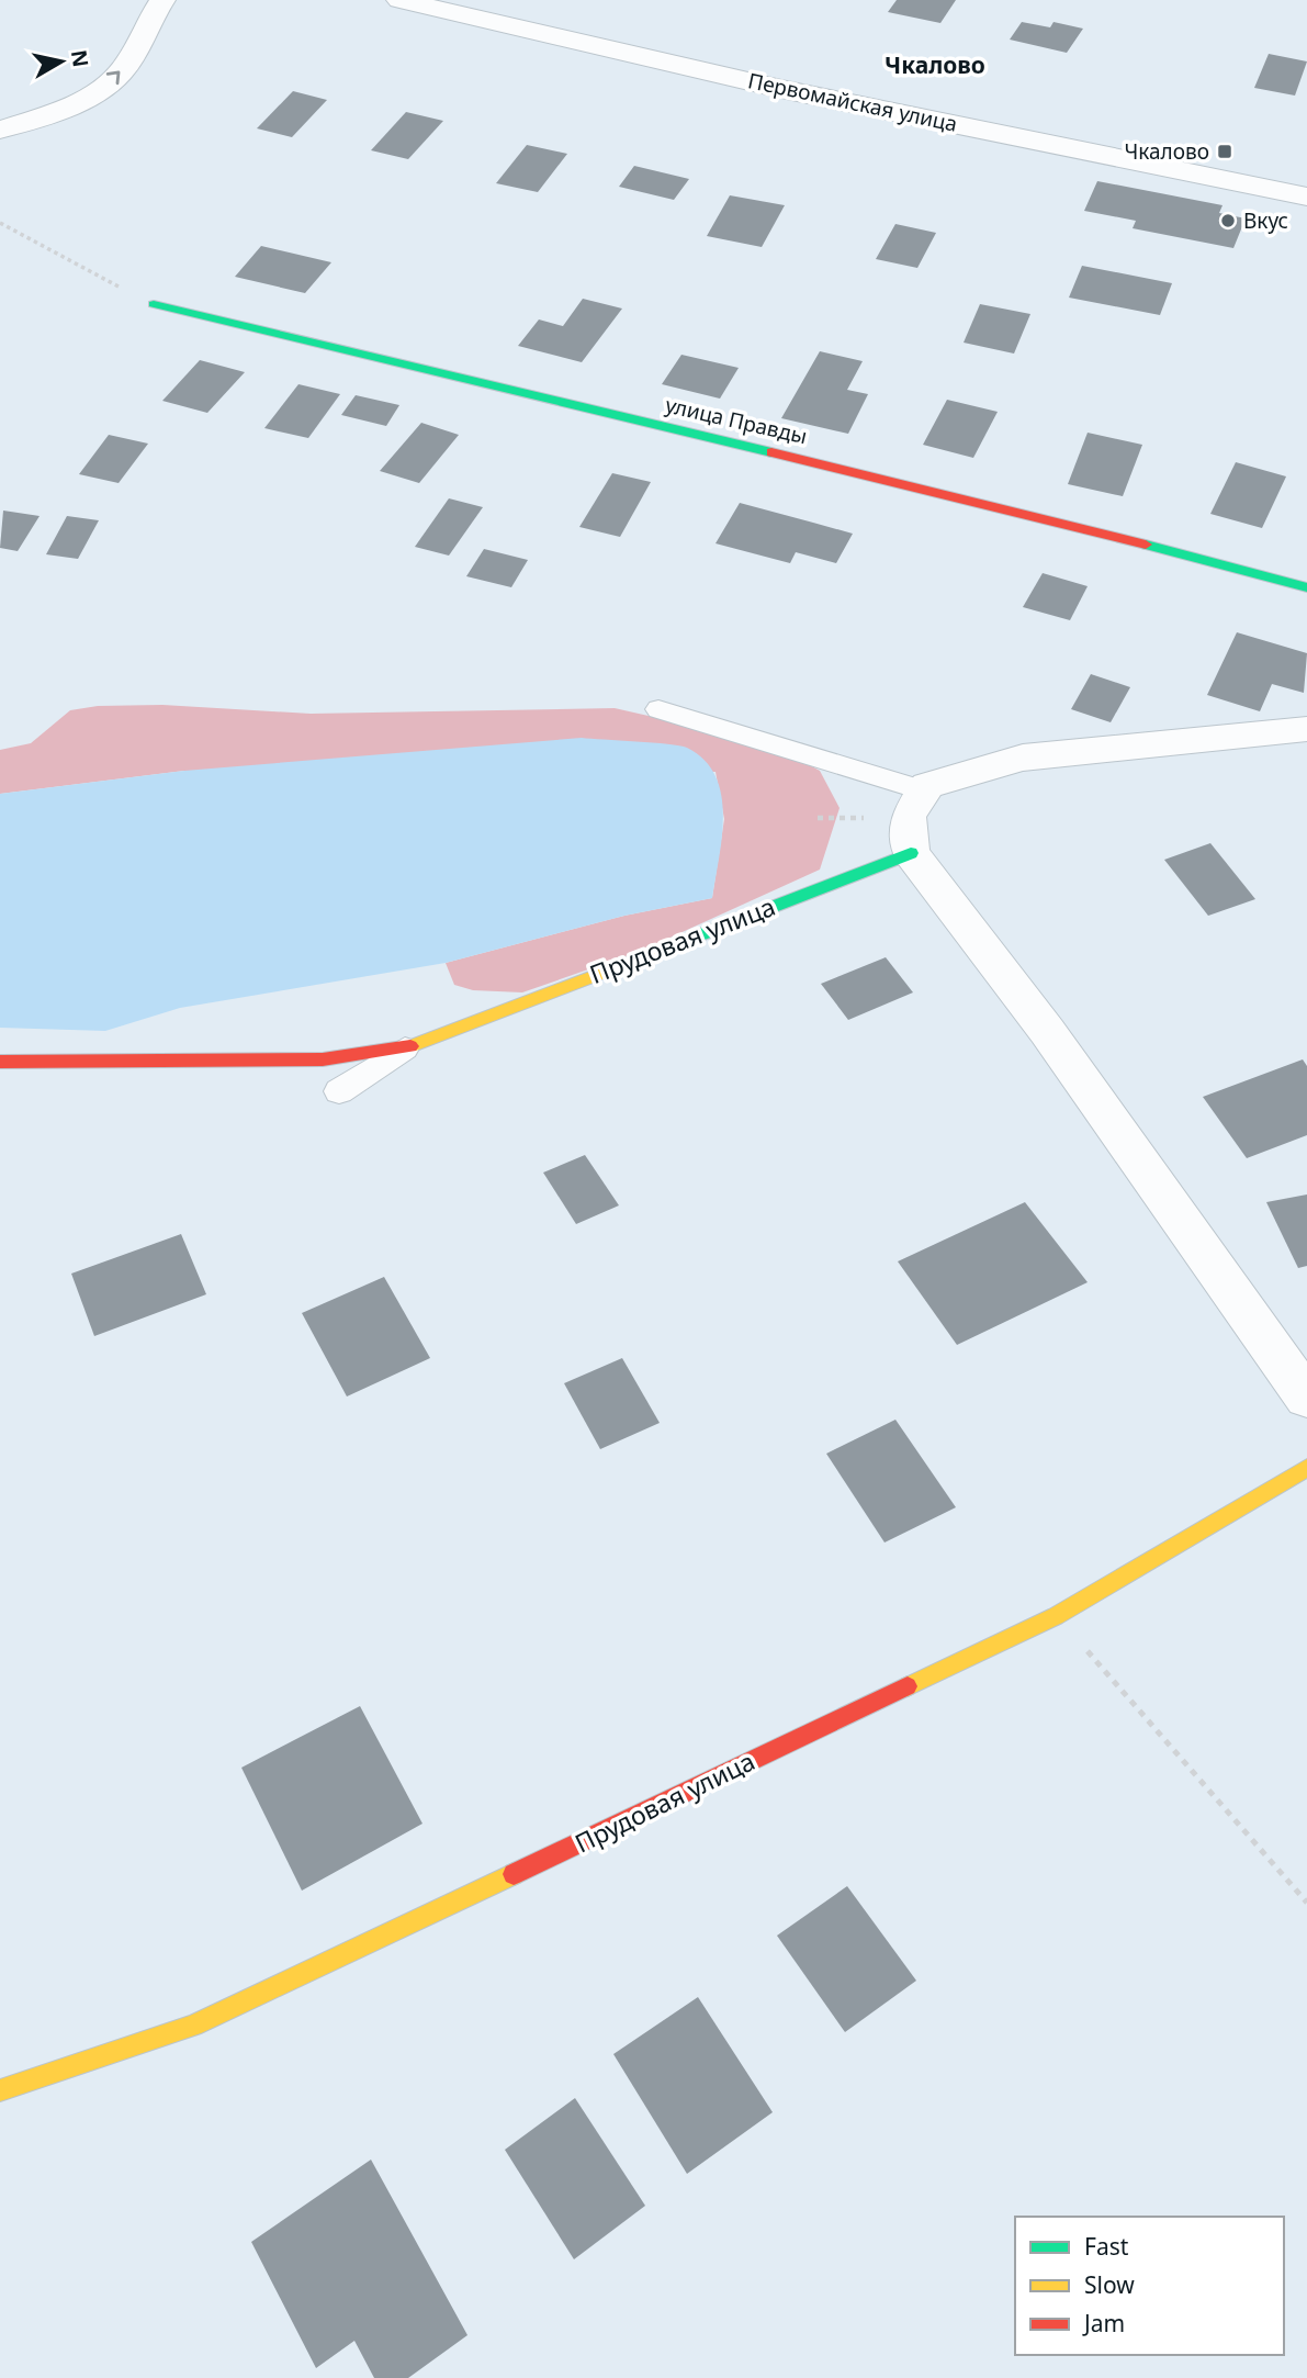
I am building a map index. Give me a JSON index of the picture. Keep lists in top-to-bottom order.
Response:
{
  "streets": {
    "street": ["Первомайская улица", "улица Правды", "Прудовая улица"]
  },
  "districts": ["Чкалово"],
  "places": {
    "transit": ["Чкалово"],
    "other": ["Вкус"]
  },
  "legend": ["Fast", "Slow", "Jam"],
  "north": "right"
}
